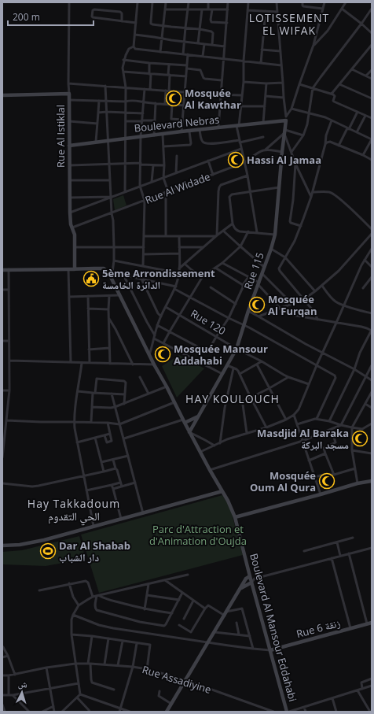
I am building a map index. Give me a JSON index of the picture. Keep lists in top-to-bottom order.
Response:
{
  "streets": {
    "street": [
      "Boulevard Nebras",
      "Rue Al Istiklal",
      "Rue Al Widade",
      "Rue 115",
      "Rue 120",
      "Boulevard Al Mansour Eddahabi",
      "Rue 6 زنقة",
      "Rue Assadiyine"
    ]
  },
  "crossings": [
    ["Boulevard Nebras", "Rue Al Istiklal"],
    ["Boulevard Nebras", "Rue 115"],
    ["Rue Al Istiklal", "Rue Al Widade"],
    ["Rue Al Widade", "Rue 115"],
    ["Rue 115", "Rue 120"],
    ["Rue 115", "Boulevard Al Mansour Eddahabi"],
    ["Boulevard Al Mansour Eddahabi", "Rue 6 زنقة"]
  ],
  "districts": ["LOTISSEMENT EL WIFAK", "HAY KOULOUCH", "Hay Takkadoum الحي التقدوم"],
  "parks": ["Parc d'Attraction et d'Animation d'Oujda"],
  "places": {
    "mosque": [
      "Mosquée Al Kawthar",
      "Hassi Al Jamaa",
      "Mosquée Al Furqan",
      "Mosquée Mansour Addahabi",
      "Masdjid Al Baraka مسجد البركة",
      "Mosquée Oum Al Qura"
    ],
    "public building": ["5ème Arrondissement الدائرة الخامسة"],
    "sports": ["Dar Al Shabab دار الشباب"]
  },
  "scale_bar": "200 m",
  "north": "top"
}
